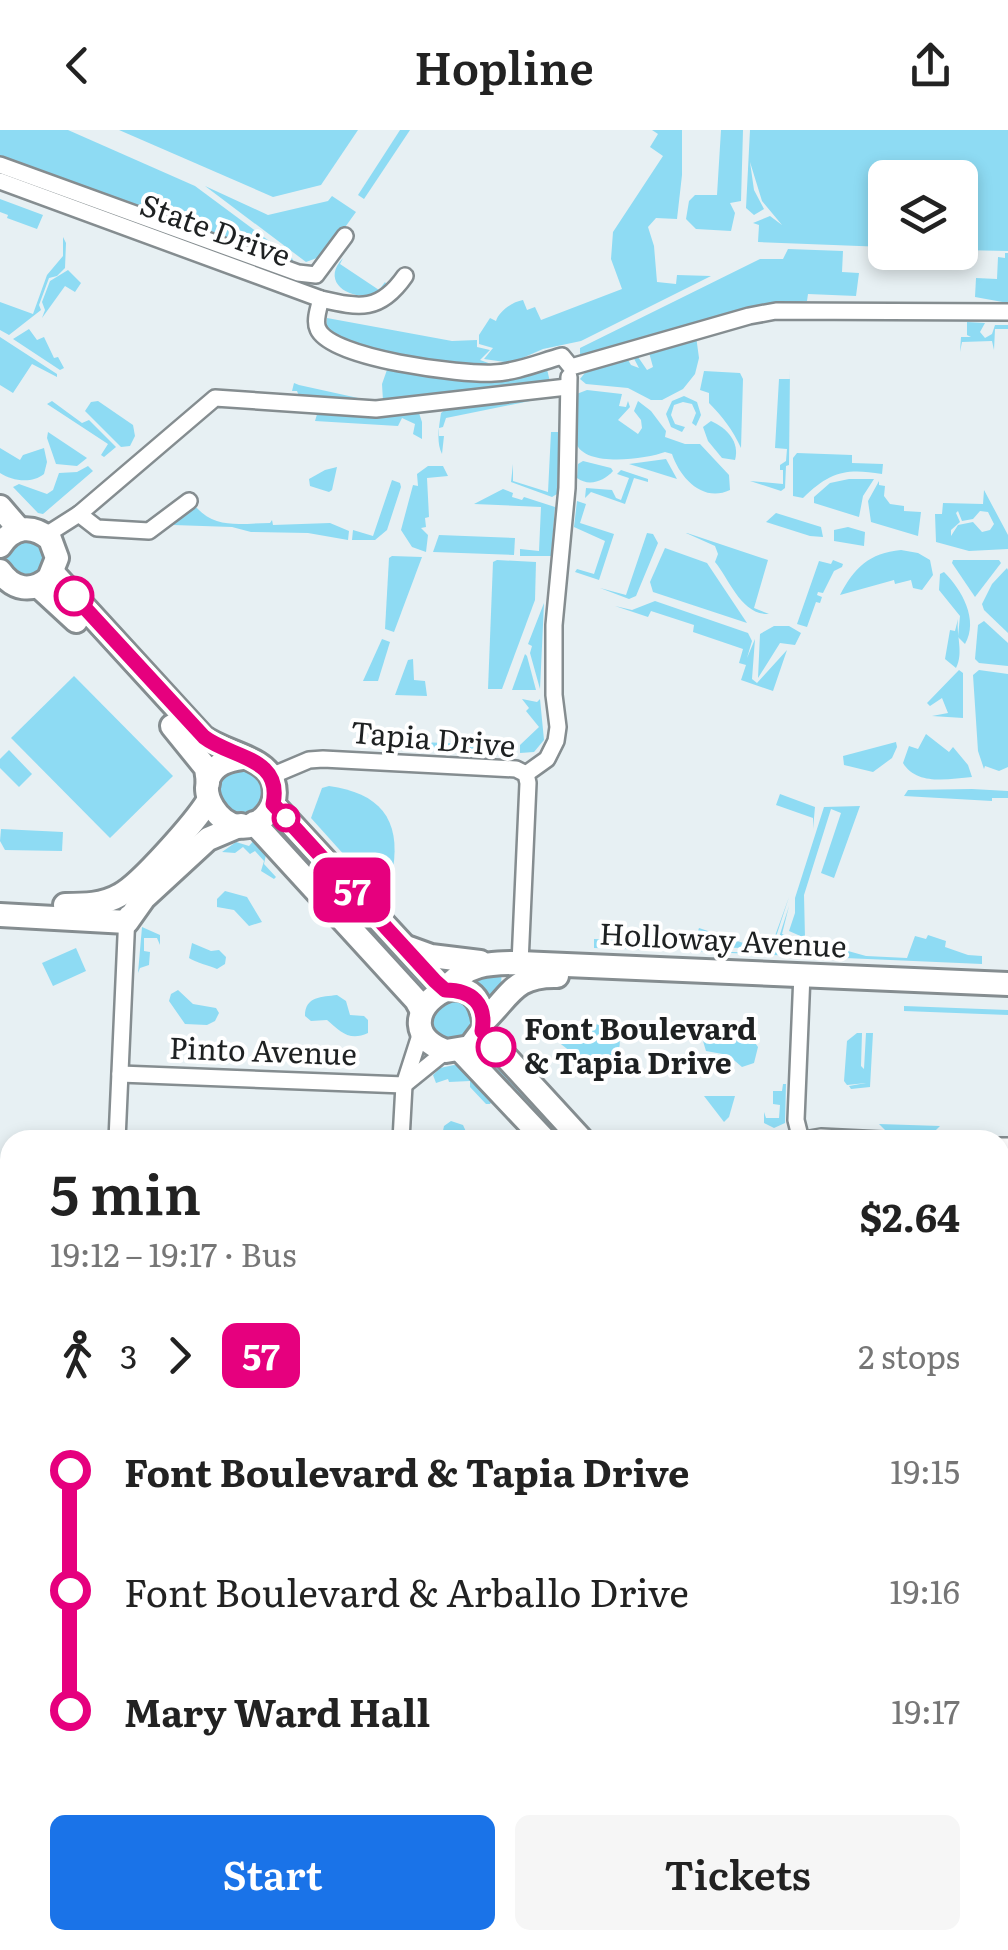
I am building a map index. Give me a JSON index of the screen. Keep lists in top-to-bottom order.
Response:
{
  "streets": {
    "street": [
      "State Drive",
      "Tapia Drive",
      "Holloway Avenue",
      "Pinto Avenue"
    ]
  },
  "crossings": [
    ["Tapia Drive", "Holloway Avenue"]
  ],
  "places": ["Font Boulevard & Tapia Drive"],
  "lines": ["bus line 57"],
  "page": {
    "header": "Hopline",
    "on_map": "57",
    "heading": ["5 min", "19:12 – 19:17 · Bus", "$2.64"],
    "legs": ["3", "57", "2 stops"],
    "list": [
      {
        "name": "Font Boulevard & Tapia Drive",
        "value": "19:15"
      },
      {
        "name": "Font Boulevard & Arballo Drive",
        "value": "19:16"
      },
      {
        "name": "Mary Ward Hall",
        "value": "19:17"
      }
    ],
    "buttons": ["Start", "Tickets"]
  }
}
